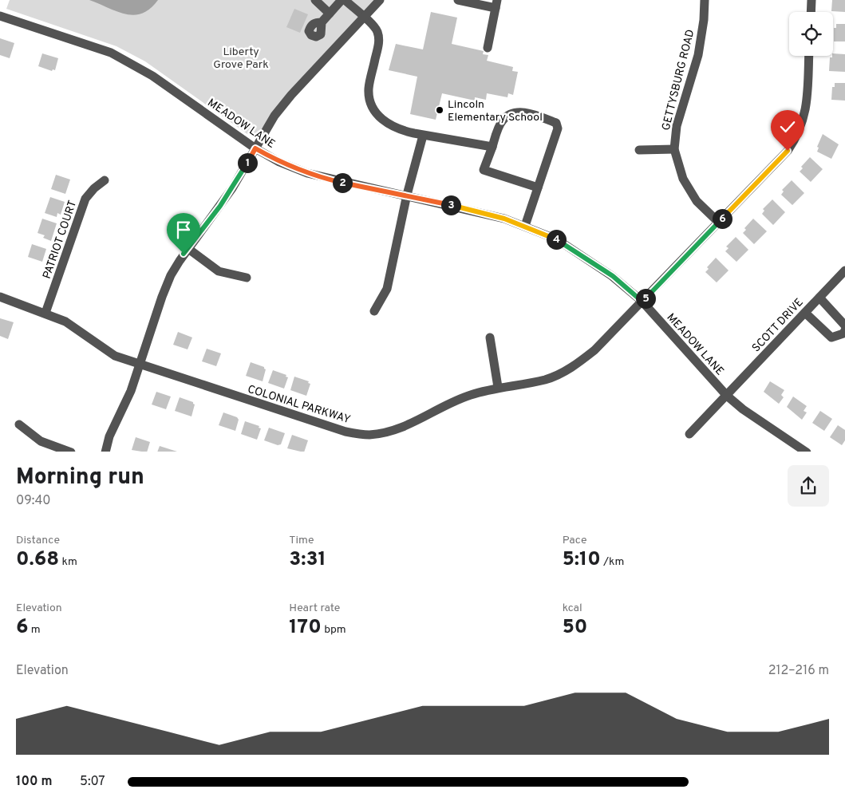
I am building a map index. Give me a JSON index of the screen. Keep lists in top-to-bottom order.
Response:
{
  "streets": {
    "street": [
      "GETTYSBURG ROAD",
      "MEADOW LANE",
      "PATRIOT COURT",
      "SCOTT DRIVE",
      "COLONIAL PARKWAY"
    ]
  },
  "crossings": [
    ["GETTYSBURG ROAD", "COLONIAL PARKWAY"],
    ["MEADOW LANE", "SCOTT DRIVE"],
    ["MEADOW LANE", "COLONIAL PARKWAY"],
    ["PATRIOT COURT", "COLONIAL PARKWAY"]
  ],
  "parks": ["Liberty Grove Park"],
  "places": ["Lincoln Elementary School"],
  "page": {
    "pins": [
      "1",
      "2",
      "3",
      "6",
      "4",
      "5"
    ],
    "heading": ["Morning run", "09:40"],
    "stats": [
      ["Distance", "0.68 km"],
      ["Time", "3:31"],
      ["Pace", "5:10 /km"],
      ["Elevation", "6 m"],
      ["Heart rate", "170 bpm"],
      ["kcal", "50"]
    ],
    "chart": ["Elevation", "212–216 m"],
    "list": [
      {
        "name": "100 m",
        "note": "5:07"
      }
    ]
  }
}
